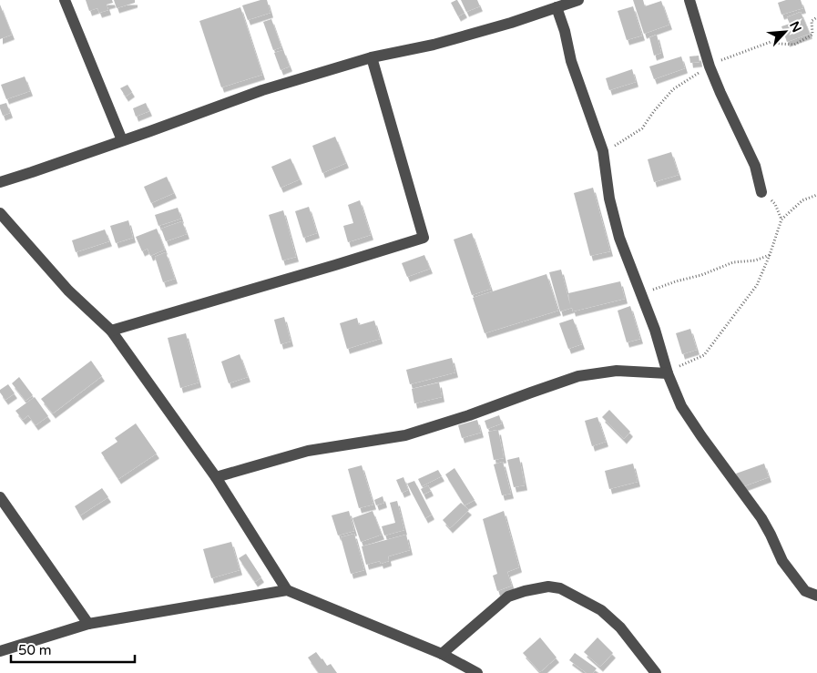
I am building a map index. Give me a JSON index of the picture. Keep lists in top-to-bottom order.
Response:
{
  "scale_bar": "50 m",
  "north": "top right"
}
